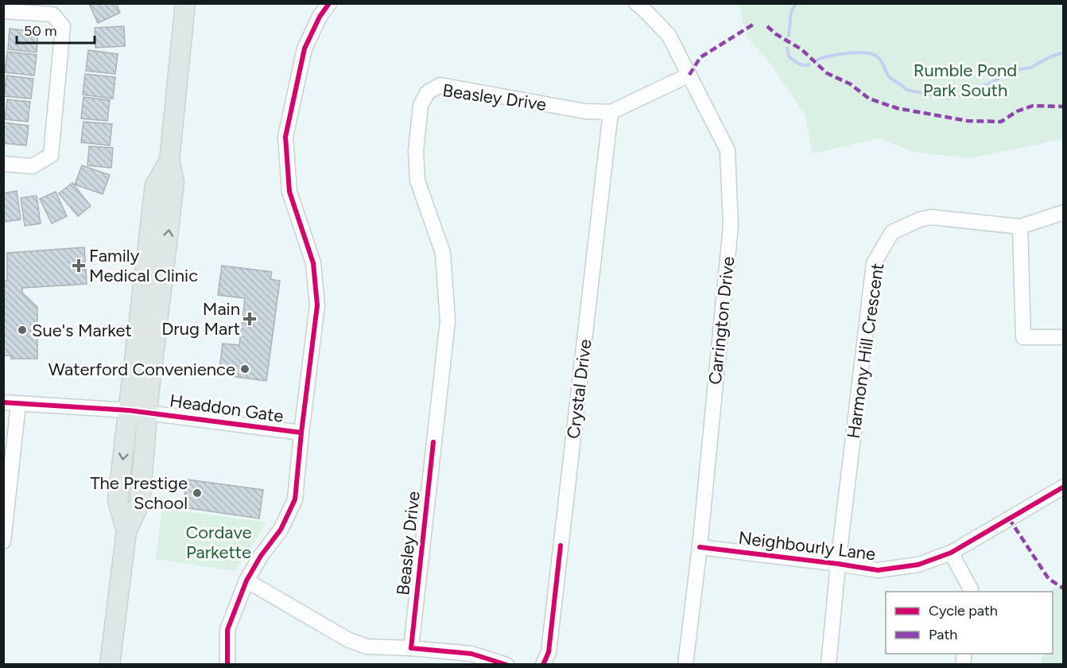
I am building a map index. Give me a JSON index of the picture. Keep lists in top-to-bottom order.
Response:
{
  "streets": {
    "street": [
      "Beasley Drive",
      "Carrington Drive",
      "Harmony Hill Crescent",
      "Crystal Drive",
      "Headdon Gate",
      "Neighbourly Lane"
    ]
  },
  "crossings": [
    ["Beasley Drive", "Carrington Drive"],
    ["Beasley Drive", "Crystal Drive"],
    ["Carrington Drive", "Neighbourly Lane"],
    ["Harmony Hill Crescent", "Neighbourly Lane"]
  ],
  "parks": ["Rumble Pond Park South", "Cordave Parkette"],
  "places": {
    "health": ["Family Medical Clinic", "Main Drug Mart"],
    "other": ["Sue's Market", "Waterford Convenience", "The Prestige School"]
  },
  "legend": ["Cycle path", "Path"],
  "scale_bar": "50 m"
}
